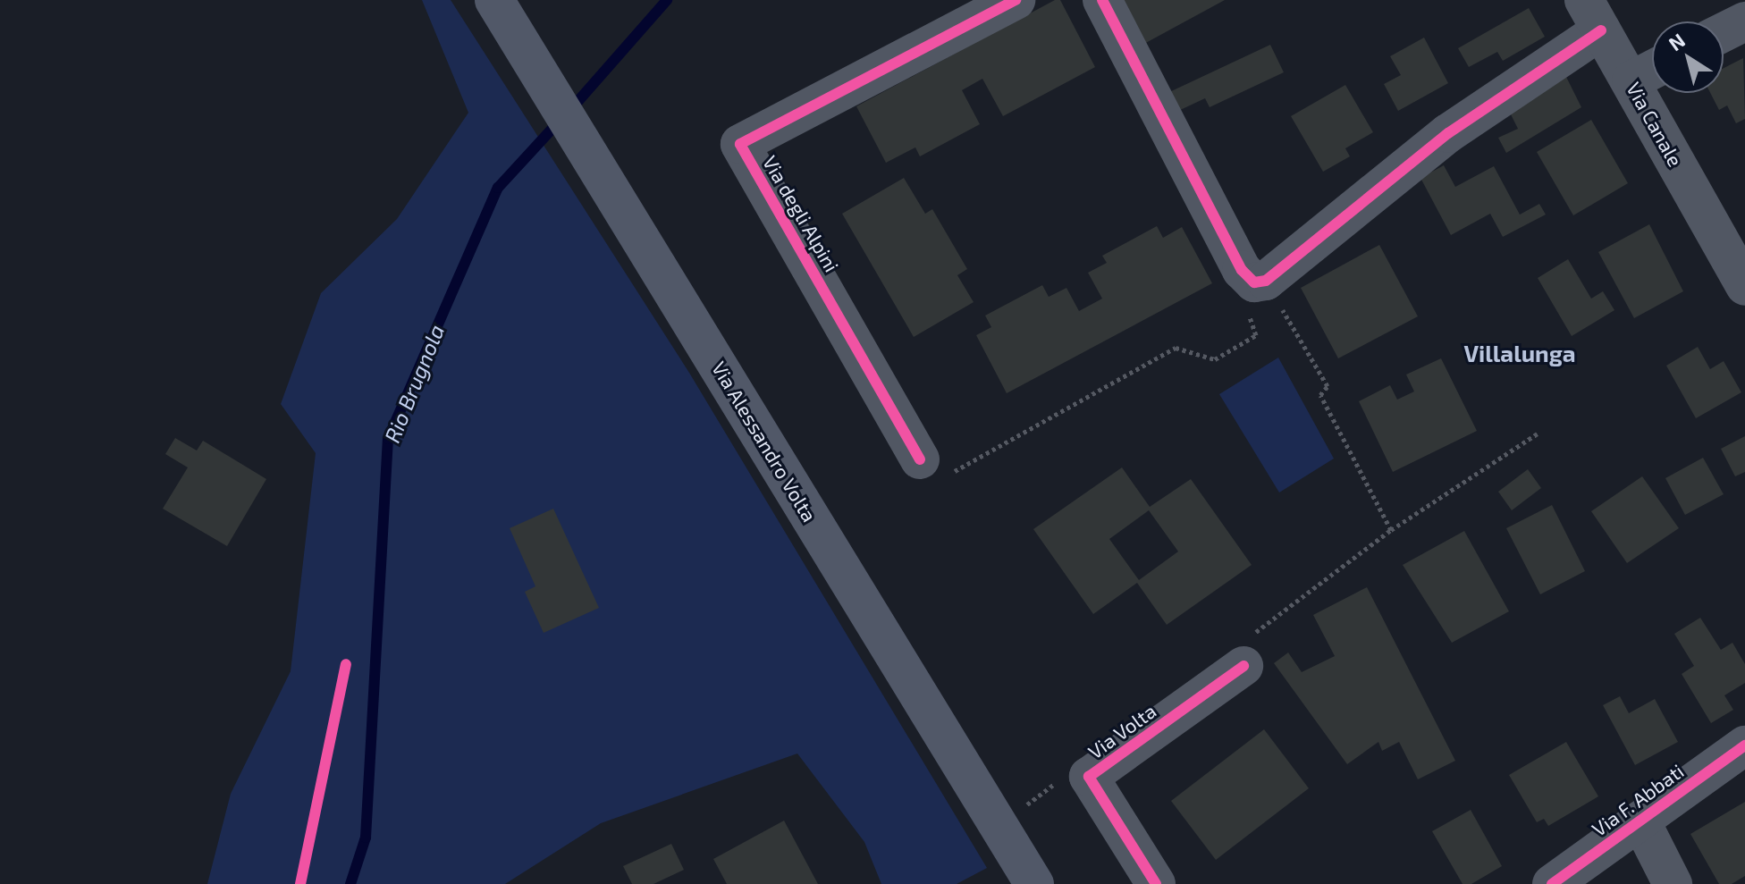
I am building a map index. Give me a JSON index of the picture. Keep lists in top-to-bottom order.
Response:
{
  "streets": {
    "main road": ["Via Alessandro Volta"],
    "street": [
      "Via Canale",
      "Via degli Alpini",
      "Via Volta",
      "Via F. Abbati"
    ]
  },
  "districts": ["Villalunga"],
  "water": ["Rio Brugnola"],
  "north": "top left"
}
